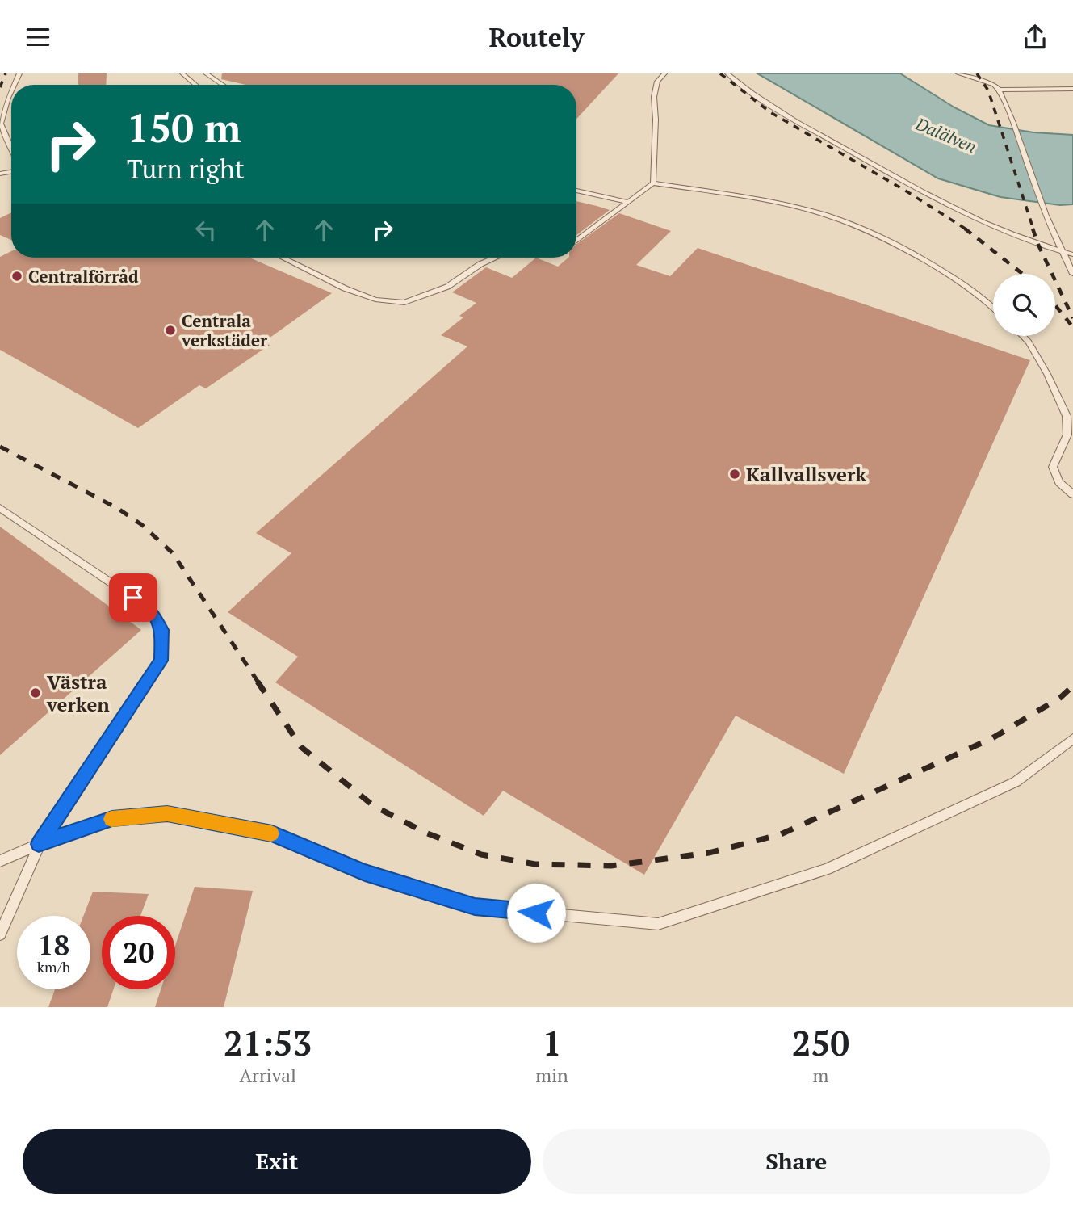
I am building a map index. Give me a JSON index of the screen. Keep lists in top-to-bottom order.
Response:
{
  "water": ["Dalälven"],
  "places": [
    "Centralförråd",
    "Centrala verkstäder",
    "Kallvallsverk",
    "Västra verken"
  ],
  "page": {
    "header": "Routely",
    "turn": ["150 m", "Turn right"],
    "speed": "18 km/h",
    "limit": "20",
    "eta": [
      "21:53",
      "Arrival",
      "1",
      "min",
      "250",
      "m"
    ],
    "buttons": ["Exit", "Share"]
  }
}
